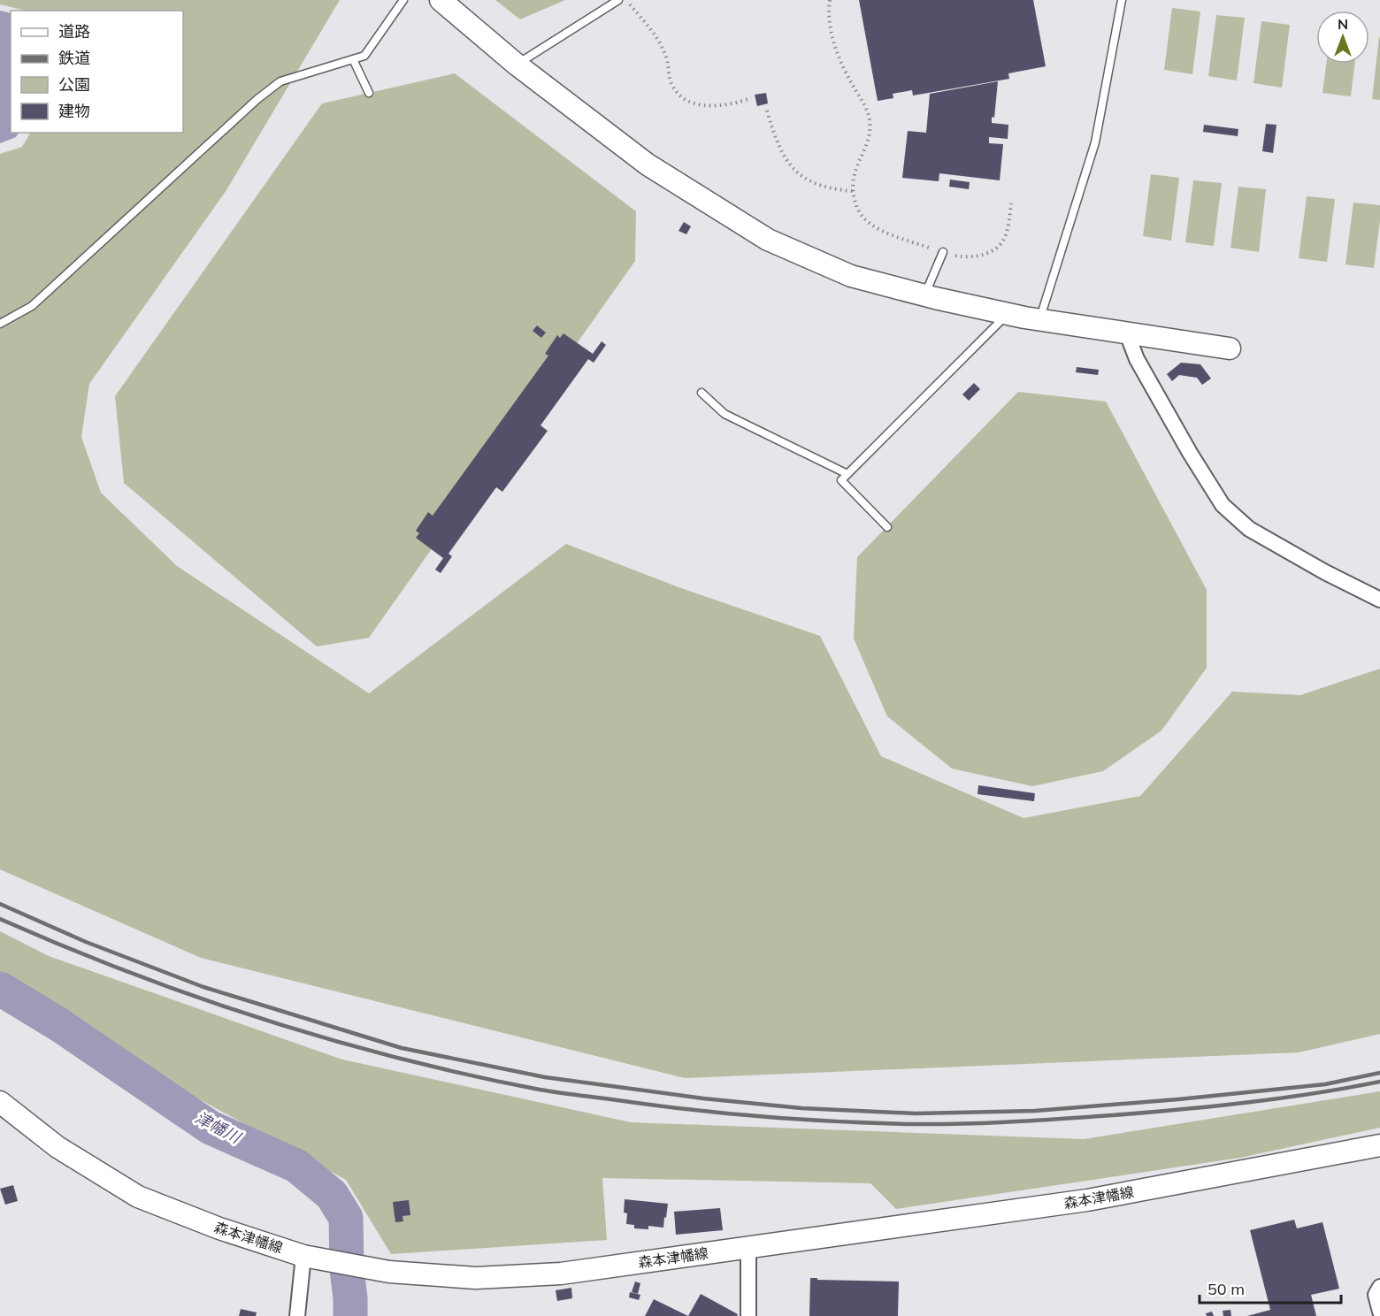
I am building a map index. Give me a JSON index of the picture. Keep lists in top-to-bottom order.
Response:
{
  "streets": {
    "main road": ["森本津幡線"]
  },
  "water": ["津幡川"],
  "legend": [
    "道路",
    "鉄道",
    "公園",
    "建物"
  ],
  "scale_bar": "50 m",
  "north": "top"
}
